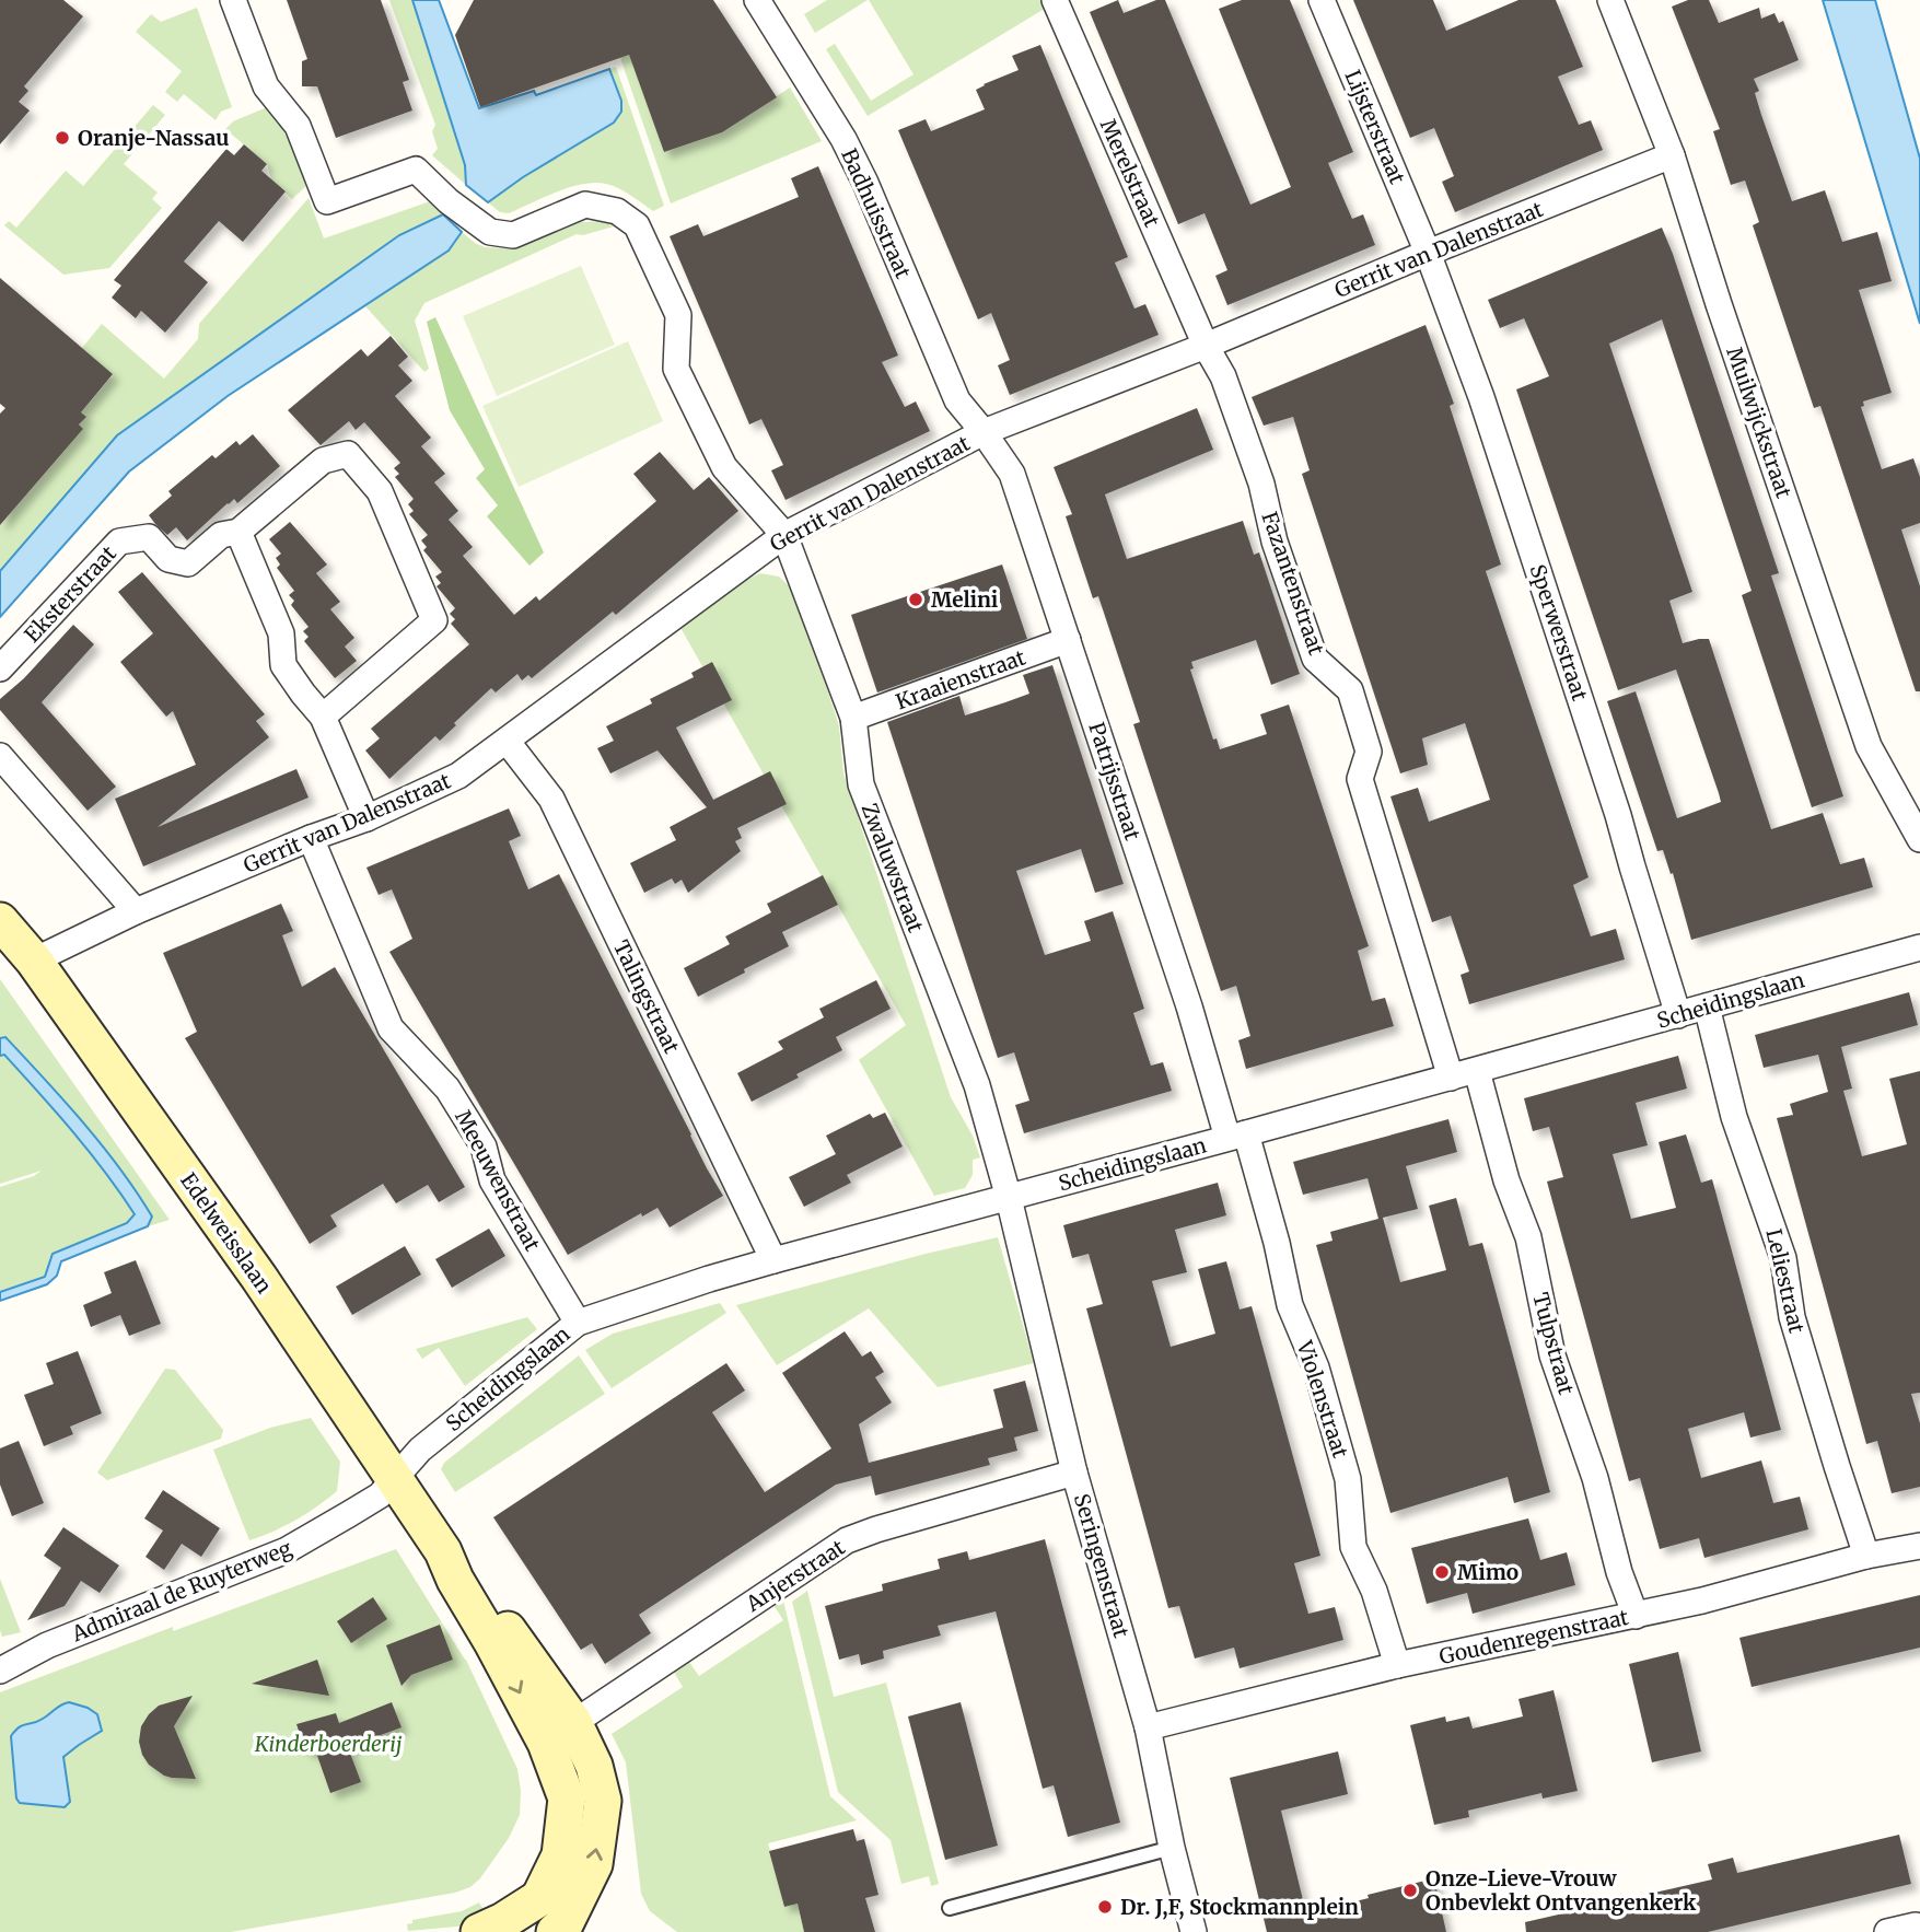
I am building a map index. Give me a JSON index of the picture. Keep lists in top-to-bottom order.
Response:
{
  "streets": {
    "street": [
      "Lijsterstraat",
      "Merelstraat",
      "Badhuisstraat",
      "Gerrit van Dalenstraat",
      "Muilwijckstraat",
      "Fazantenstraat",
      "Eksterstraat",
      "Sperwerstraat",
      "Kraaienstraat",
      "Patrijsstraat",
      "Zwaluwstraat",
      "Talingstraat",
      "Scheidingslaan",
      "Meeuwenstraat",
      "Edelweisslaan",
      "Leliestraat",
      "Tulpstraat",
      "Violenstraat",
      "Seringenstraat",
      "Anjerstraat",
      "Admiraal de Ruyterweg",
      "Goudenregenstraat"
    ]
  },
  "crossings": [
    ["Lijsterstraat", "Gerrit van Dalenstraat"],
    ["Lijsterstraat", "Sperwerstraat"],
    ["Merelstraat", "Gerrit van Dalenstraat"],
    ["Merelstraat", "Fazantenstraat"],
    ["Badhuisstraat", "Gerrit van Dalenstraat"],
    ["Badhuisstraat", "Patrijsstraat"],
    ["Gerrit van Dalenstraat", "Muilwijckstraat"],
    ["Gerrit van Dalenstraat", "Fazantenstraat"],
    ["Gerrit van Dalenstraat", "Sperwerstraat"],
    ["Gerrit van Dalenstraat", "Patrijsstraat"],
    ["Gerrit van Dalenstraat", "Zwaluwstraat"],
    ["Gerrit van Dalenstraat", "Talingstraat"],
    ["Gerrit van Dalenstraat", "Meeuwenstraat"],
    ["Gerrit van Dalenstraat", "Edelweisslaan"],
    ["Fazantenstraat", "Scheidingslaan"],
    ["Sperwerstraat", "Scheidingslaan"],
    ["Kraaienstraat", "Patrijsstraat"],
    ["Kraaienstraat", "Zwaluwstraat"],
    ["Patrijsstraat", "Scheidingslaan"],
    ["Patrijsstraat", "Violenstraat"],
    ["Zwaluwstraat", "Scheidingslaan"],
    ["Zwaluwstraat", "Seringenstraat"],
    ["Talingstraat", "Scheidingslaan"],
    ["Scheidingslaan", "Meeuwenstraat"],
    ["Scheidingslaan", "Edelweisslaan"],
    ["Scheidingslaan", "Leliestraat"],
    ["Scheidingslaan", "Tulpstraat"],
    ["Scheidingslaan", "Violenstraat"],
    ["Scheidingslaan", "Seringenstraat"],
    ["Scheidingslaan", "Admiraal de Ruyterweg"],
    ["Edelweisslaan", "Anjerstraat"],
    ["Edelweisslaan", "Admiraal de Ruyterweg"],
    ["Leliestraat", "Goudenregenstraat"],
    ["Tulpstraat", "Goudenregenstraat"],
    ["Violenstraat", "Goudenregenstraat"],
    ["Seringenstraat", "Anjerstraat"],
    ["Seringenstraat", "Goudenregenstraat"]
  ],
  "parks": ["Kinderboerderij"],
  "places": [
    "Oranje-Nassau",
    "Melini",
    "Mimo",
    "Onze-Lieve-Vrouw Onbevlekt Ontvangenkerk",
    "Dr. J,F, Stockmannplein"
  ]
}
